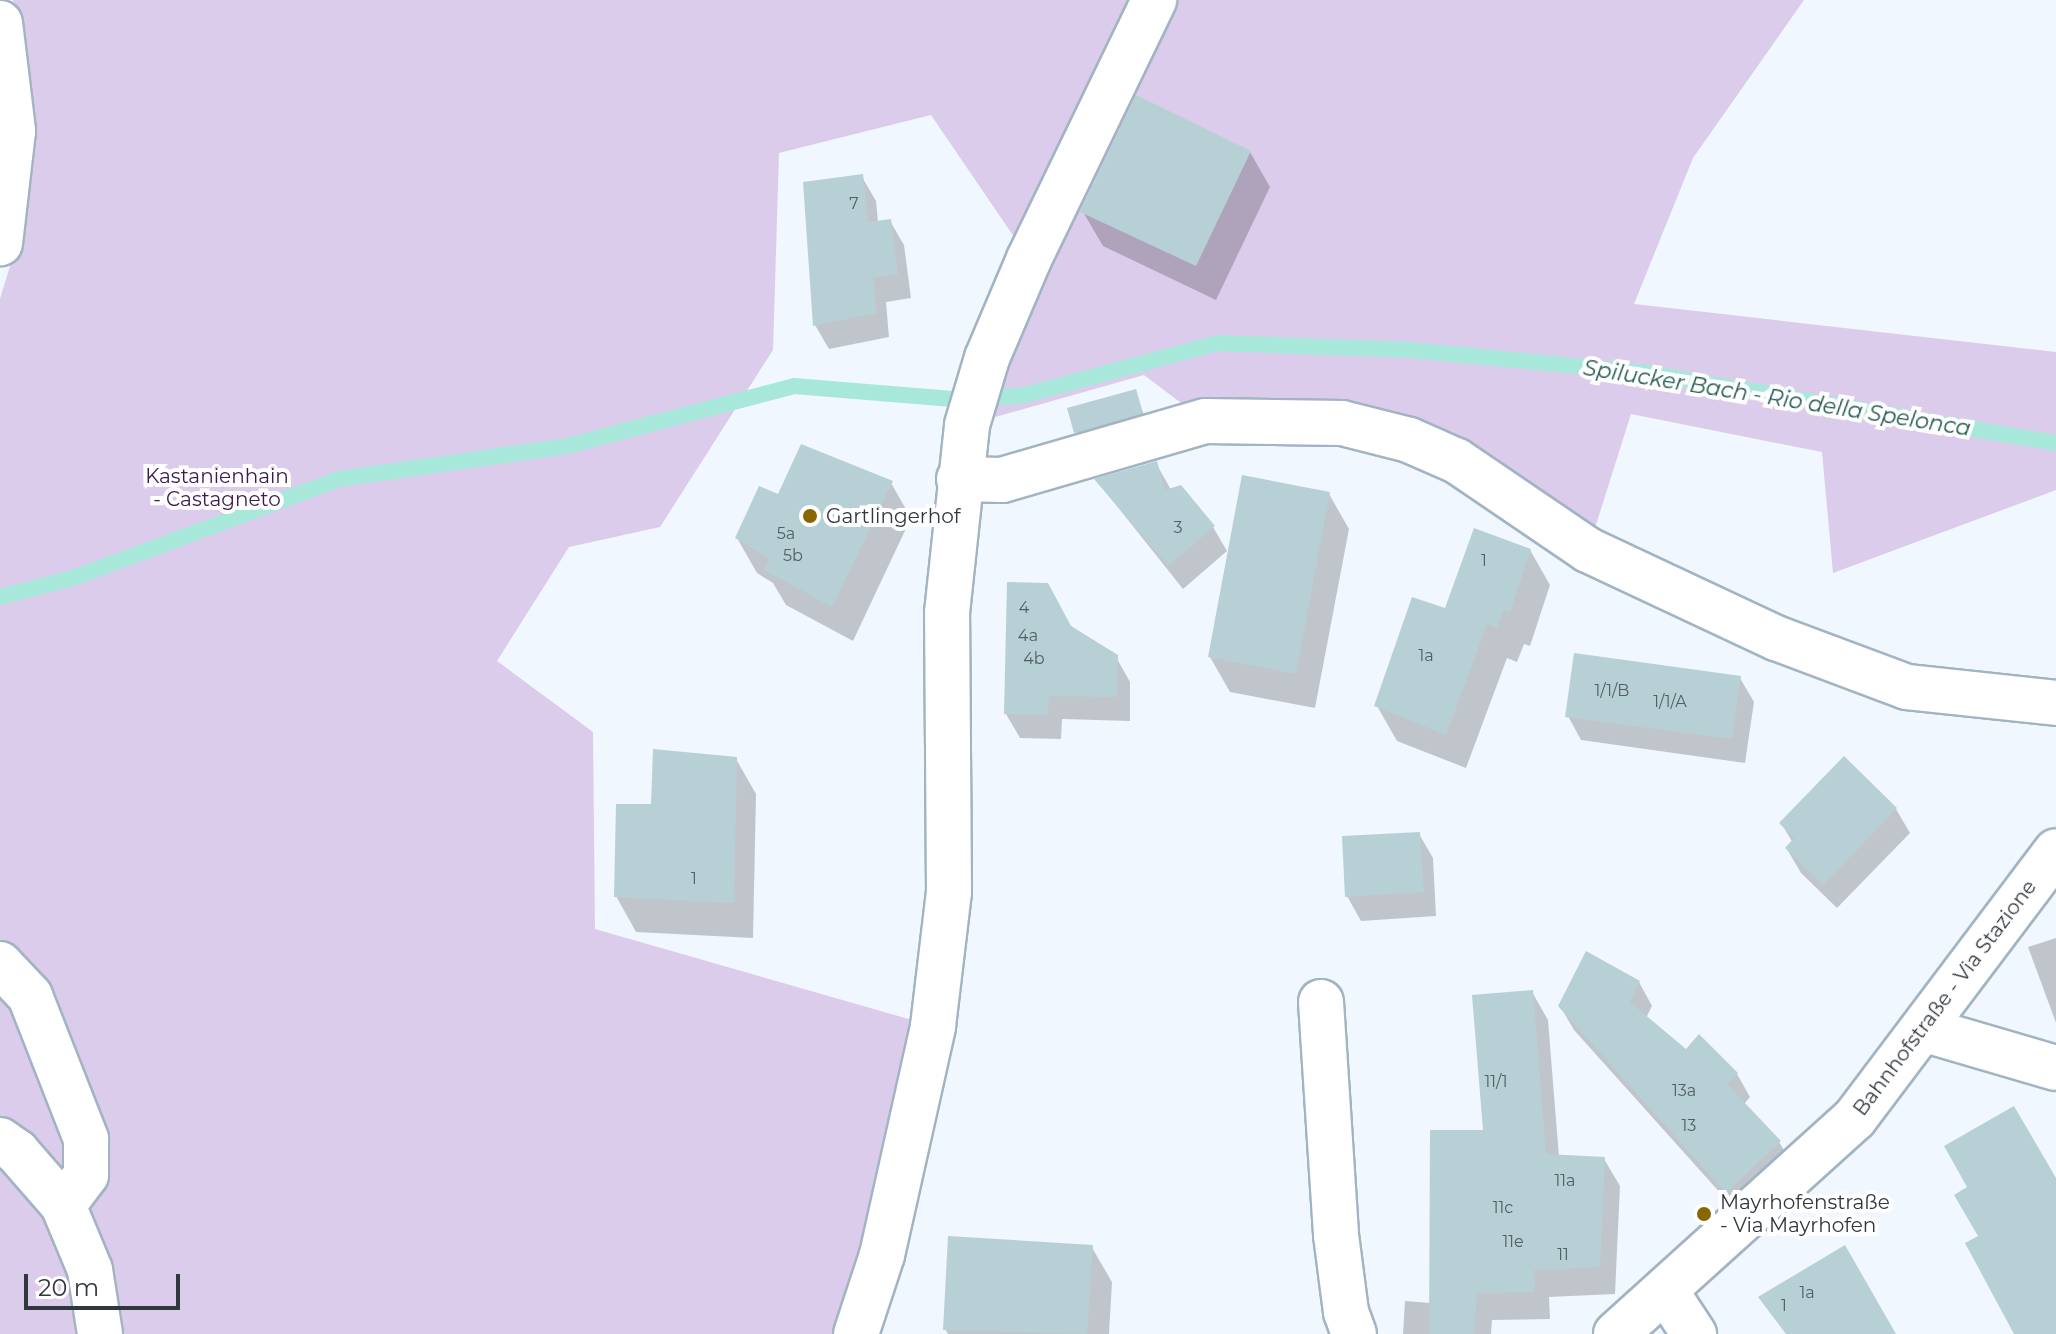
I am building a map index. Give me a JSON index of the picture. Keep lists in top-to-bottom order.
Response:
{
  "streets": {
    "street": ["Bahnhofstraße - Via Stazione"]
  },
  "water": ["Spilucker Bach - Rio della Spelonca"],
  "parks": ["Kastanienhain - Castagneto"],
  "places": ["Gartlingerhof", "Mayrhofenstraße - Via Mayrhofen"],
  "house_numbers": [
    "7",
    "3",
    "5a",
    "5b",
    "1",
    "4",
    "4a",
    "1a",
    "4b",
    "1/1/B",
    "1/1/A",
    "1",
    "11/1",
    "13a",
    "13",
    "11a",
    "11c",
    "11e",
    "11",
    "1a",
    "1"
  ],
  "scale_bar": "20 m"
}
